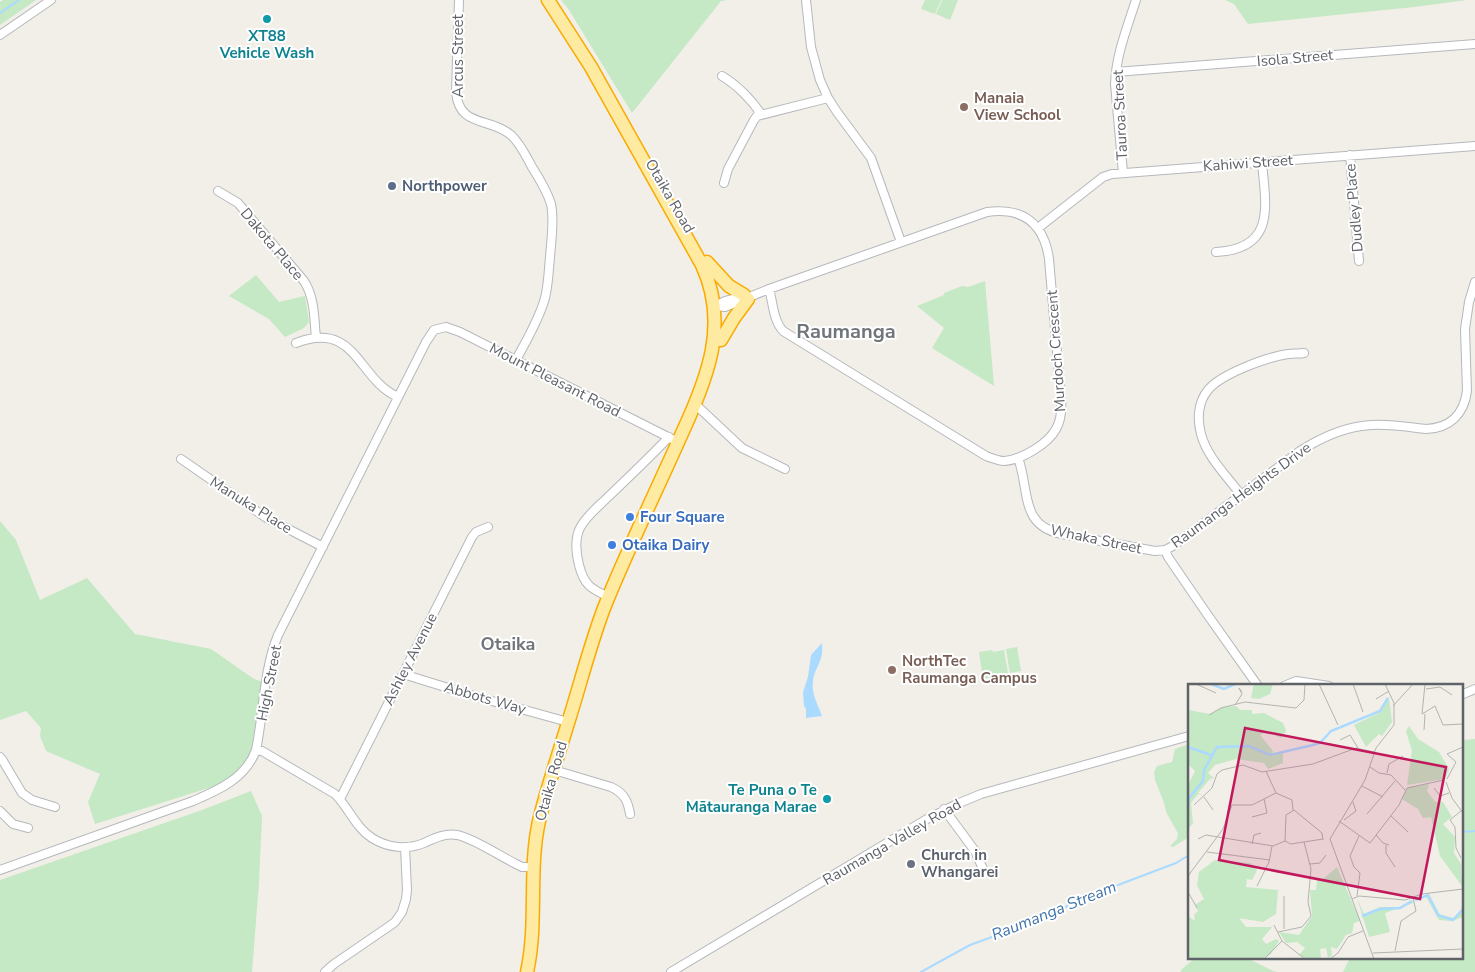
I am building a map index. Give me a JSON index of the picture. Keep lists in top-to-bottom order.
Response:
{
  "streets": {
    "highway": ["Otaika Road"],
    "street": [
      "Arcus Street",
      "Isola Street",
      "Tauroa Street",
      "Kahiwi Street",
      "Dudley Place",
      "Dakota Place",
      "Murdoch Crescent",
      "Mount Pleasant Road",
      "Raumanga Heights Drive",
      "Manuka Place",
      "Whaka Street",
      "Ashley Avenue",
      "High Street",
      "Abbots Way",
      "Raumanga Valley Road"
    ]
  },
  "crossings": [
    ["Arcus Street", "Mount Pleasant Road"],
    ["Isola Street", "Tauroa Street"],
    ["Tauroa Street", "Kahiwi Street"],
    ["Kahiwi Street", "Dudley Place"],
    ["Kahiwi Street", "Murdoch Crescent"],
    ["Otaika Road", "Mount Pleasant Road"],
    ["Otaika Road", "Abbots Way"],
    ["Murdoch Crescent", "Whaka Street"],
    ["Mount Pleasant Road", "High Street"],
    ["Raumanga Heights Drive", "Whaka Street"],
    ["Manuka Place", "High Street"],
    ["Ashley Avenue", "Abbots Way"]
  ],
  "districts": ["Raumanga", "Otaika"],
  "water": ["Raumanga Stream"],
  "places": [
    "XT88 Vehicle Wash",
    "Manaia View School",
    "Northpower",
    "Four Square",
    "Otaika Dairy",
    "NorthTec Raumanga Campus",
    "Te Puna o Te Mātauranga Marae",
    "Church in Whangarei"
  ]
}
